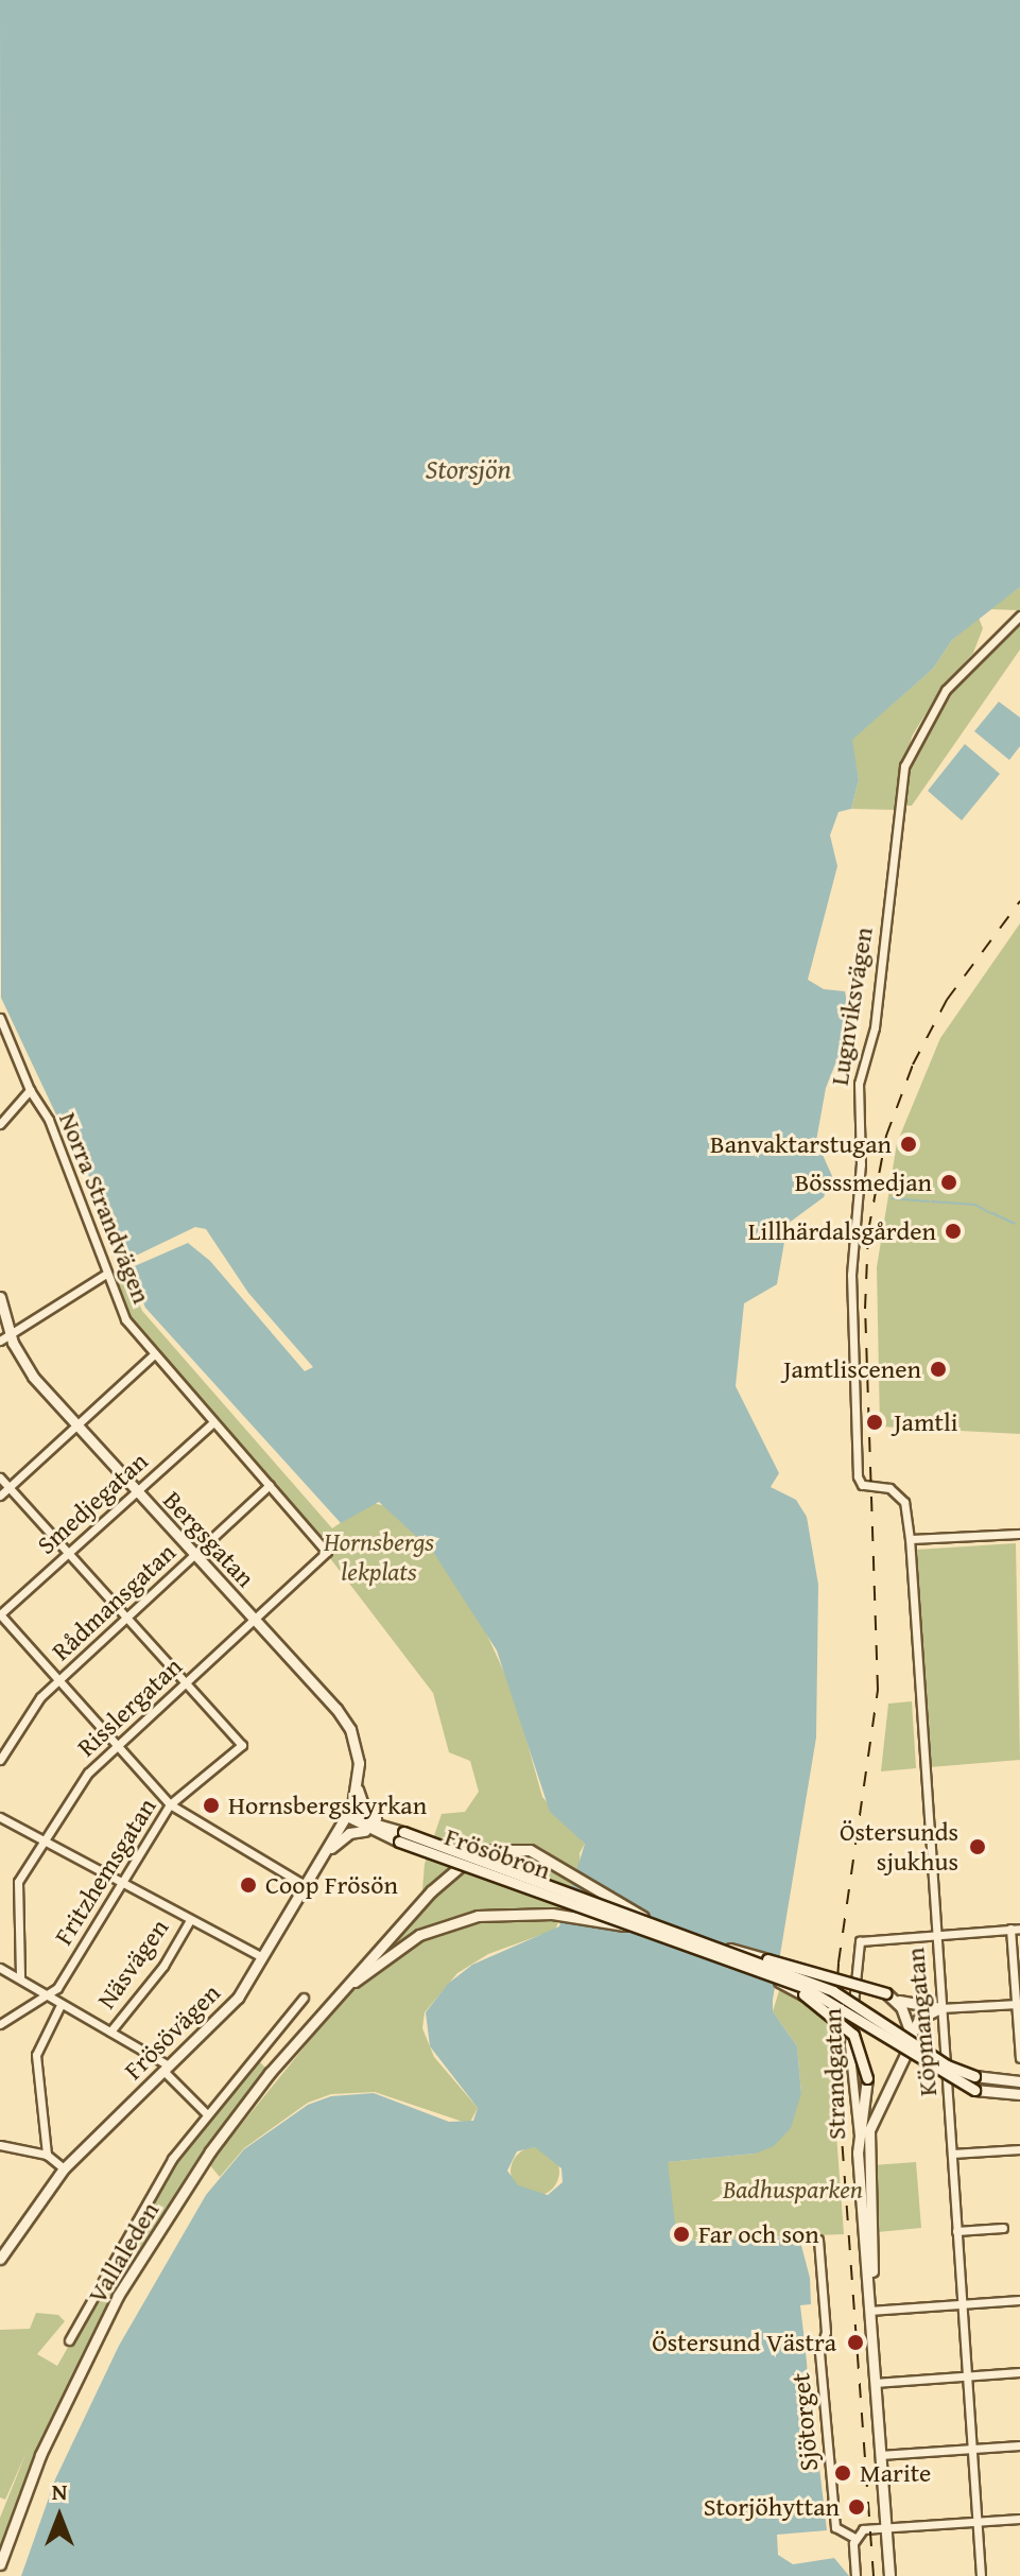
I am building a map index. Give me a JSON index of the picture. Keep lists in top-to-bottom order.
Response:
{
  "streets": {
    "main road": [
      "Bergsgatan",
      "Frösöbron",
      "Frösövägen",
      "Strandgatan",
      "Vallaleden"
    ],
    "street": [
      "Lugnviksvägen",
      "Norra Strandvägen",
      "Smedjegatan",
      "Rådmansgatan",
      "Risslergatan",
      "Fritzhemsgatan",
      "Näsvägen",
      "Köpmangatan",
      "Sjötorget"
    ]
  },
  "crossings": [
    ["Lugnviksvägen", "Köpmangatan"],
    ["Norra Strandvägen", "Smedjegatan"],
    ["Norra Strandvägen", "Rådmansgatan"],
    ["Norra Strandvägen", "Risslergatan"],
    ["Smedjegatan", "Bergsgatan"],
    ["Bergsgatan", "Rådmansgatan"],
    ["Bergsgatan", "Risslergatan"],
    ["Bergsgatan", "Frösöbron"],
    ["Bergsgatan", "Frösövägen"],
    ["Risslergatan", "Fritzhemsgatan"],
    ["Frösöbron", "Frösövägen"],
    ["Frösöbron", "Vallaleden"],
    ["Köpmangatan", "Strandgatan"]
  ],
  "water": ["Storsjön"],
  "parks": ["Hornsbergs lekplats", "Badhusparken"],
  "places": [
    "Banvaktarstugan",
    "Bösssmedjan",
    "Lillhärdalsgården",
    "Jamtliscenen",
    "Jamtli",
    "Hornsbergskyrkan",
    "Östersunds sjukhus",
    "Coop Frösön",
    "Far och son",
    "Östersund Västra",
    "Marite",
    "Storjöhyttan"
  ],
  "north": "top"
}
